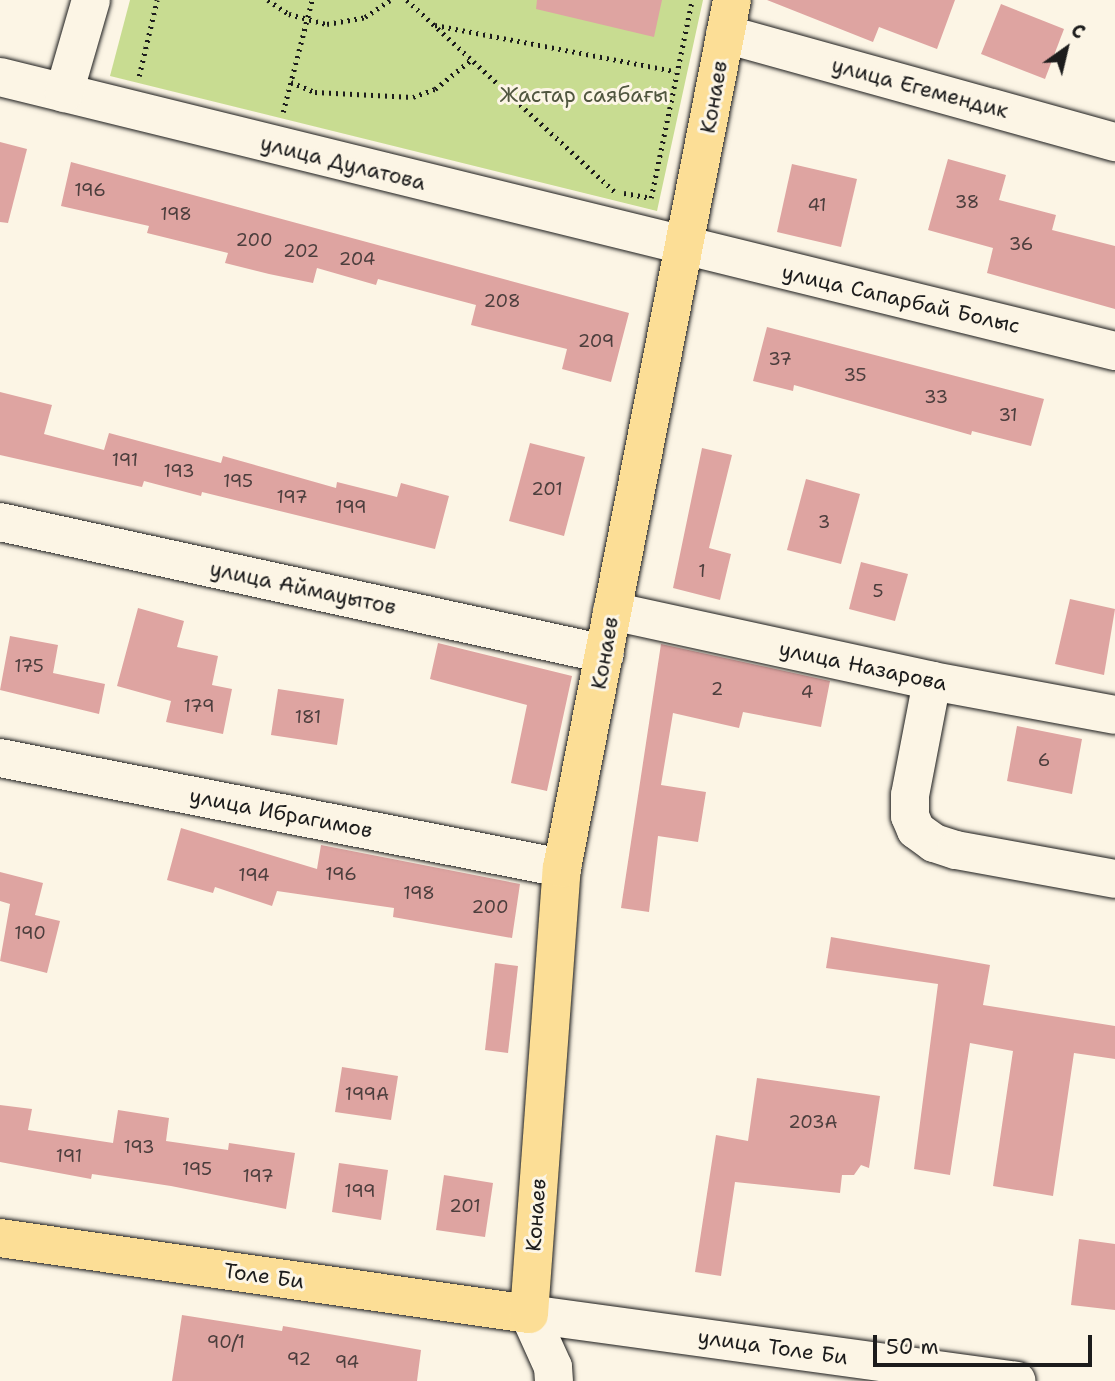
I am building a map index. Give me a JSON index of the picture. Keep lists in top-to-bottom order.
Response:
{
  "streets": {
    "main road": ["Конаев", "Толе Би"],
    "street": [
      "улица Егемендик",
      "улица Дулатова",
      "улица Cапарбай Болыс",
      "улица Аймауытов",
      "улица Назарова",
      "улица Ибрагимов",
      "улица Толе Би"
    ]
  },
  "crossings": [
    ["улица Егемендик", "Конаев"],
    ["Конаев", "улица Дулатова"],
    ["Конаев", "улица Cапарбай Болыс"],
    ["Конаев", "улица Аймауытов"],
    ["Конаев", "улица Назарова"],
    ["Конаев", "улица Ибрагимов"],
    ["Конаев", "Толе Би"],
    ["Конаев", "улица Толе Би"],
    ["улица Дулатова", "улица Cапарбай Болыс"],
    ["Толе Би", "улица Толе Би"]
  ],
  "parks": ["Жастар саябағы"],
  "house_numbers": [
    "196",
    "38",
    "41",
    "198",
    "200",
    "36",
    "202",
    "204",
    "208",
    "209",
    "37",
    "35",
    "33",
    "31",
    "191",
    "193",
    "195",
    "201",
    "197",
    "199",
    "3",
    "1",
    "5",
    "175",
    "2",
    "4",
    "179",
    "181",
    "6",
    "196",
    "194",
    "198",
    "200",
    "190",
    "199А",
    "203А",
    "193",
    "191",
    "195",
    "197",
    "199",
    "201",
    "90/1",
    "92",
    "94"
  ],
  "scale_bar": "50 m",
  "north": "top right"
}
